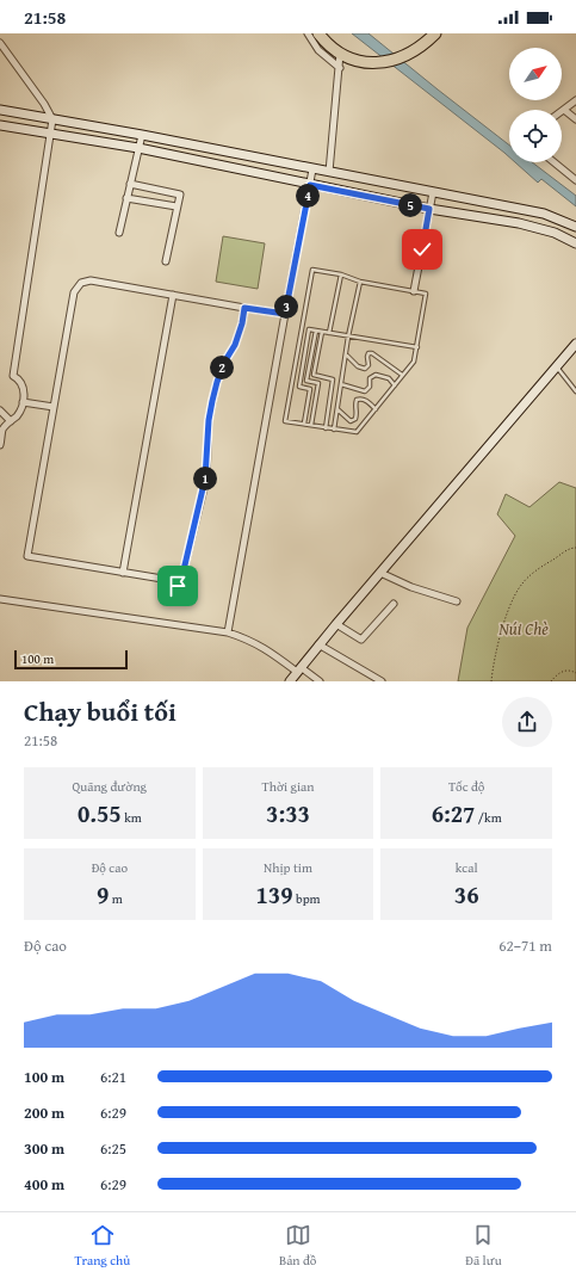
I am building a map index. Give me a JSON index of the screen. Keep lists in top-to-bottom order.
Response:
{
  "parks": ["Núi Chè"],
  "scale_bar": "100 m",
  "north": "top right",
  "page": {
    "status": "21:58",
    "pins": [
      "4",
      "5",
      "3",
      "2",
      "1"
    ],
    "scale": "100 m",
    "heading": ["Chạy buổi tối", "21:58"],
    "stats": [
      ["Quãng đường", "0.55 km"],
      ["Thời gian", "3:33"],
      ["Tốc độ", "6:27 /km"],
      ["Độ cao", "9 m"],
      ["Nhịp tim", "139 bpm"],
      ["kcal", "36"]
    ],
    "chart": ["Độ cao", "62–71 m"],
    "list": [
      {
        "name": "100 m",
        "note": "6:21"
      },
      {
        "name": "200 m",
        "note": "6:29"
      },
      {
        "name": "300 m",
        "note": "6:25"
      },
      {
        "name": "400 m",
        "note": "6:29"
      }
    ],
    "tabs": ["Trang chủ", "Bản đồ", "Đã lưu"]
  }
}
